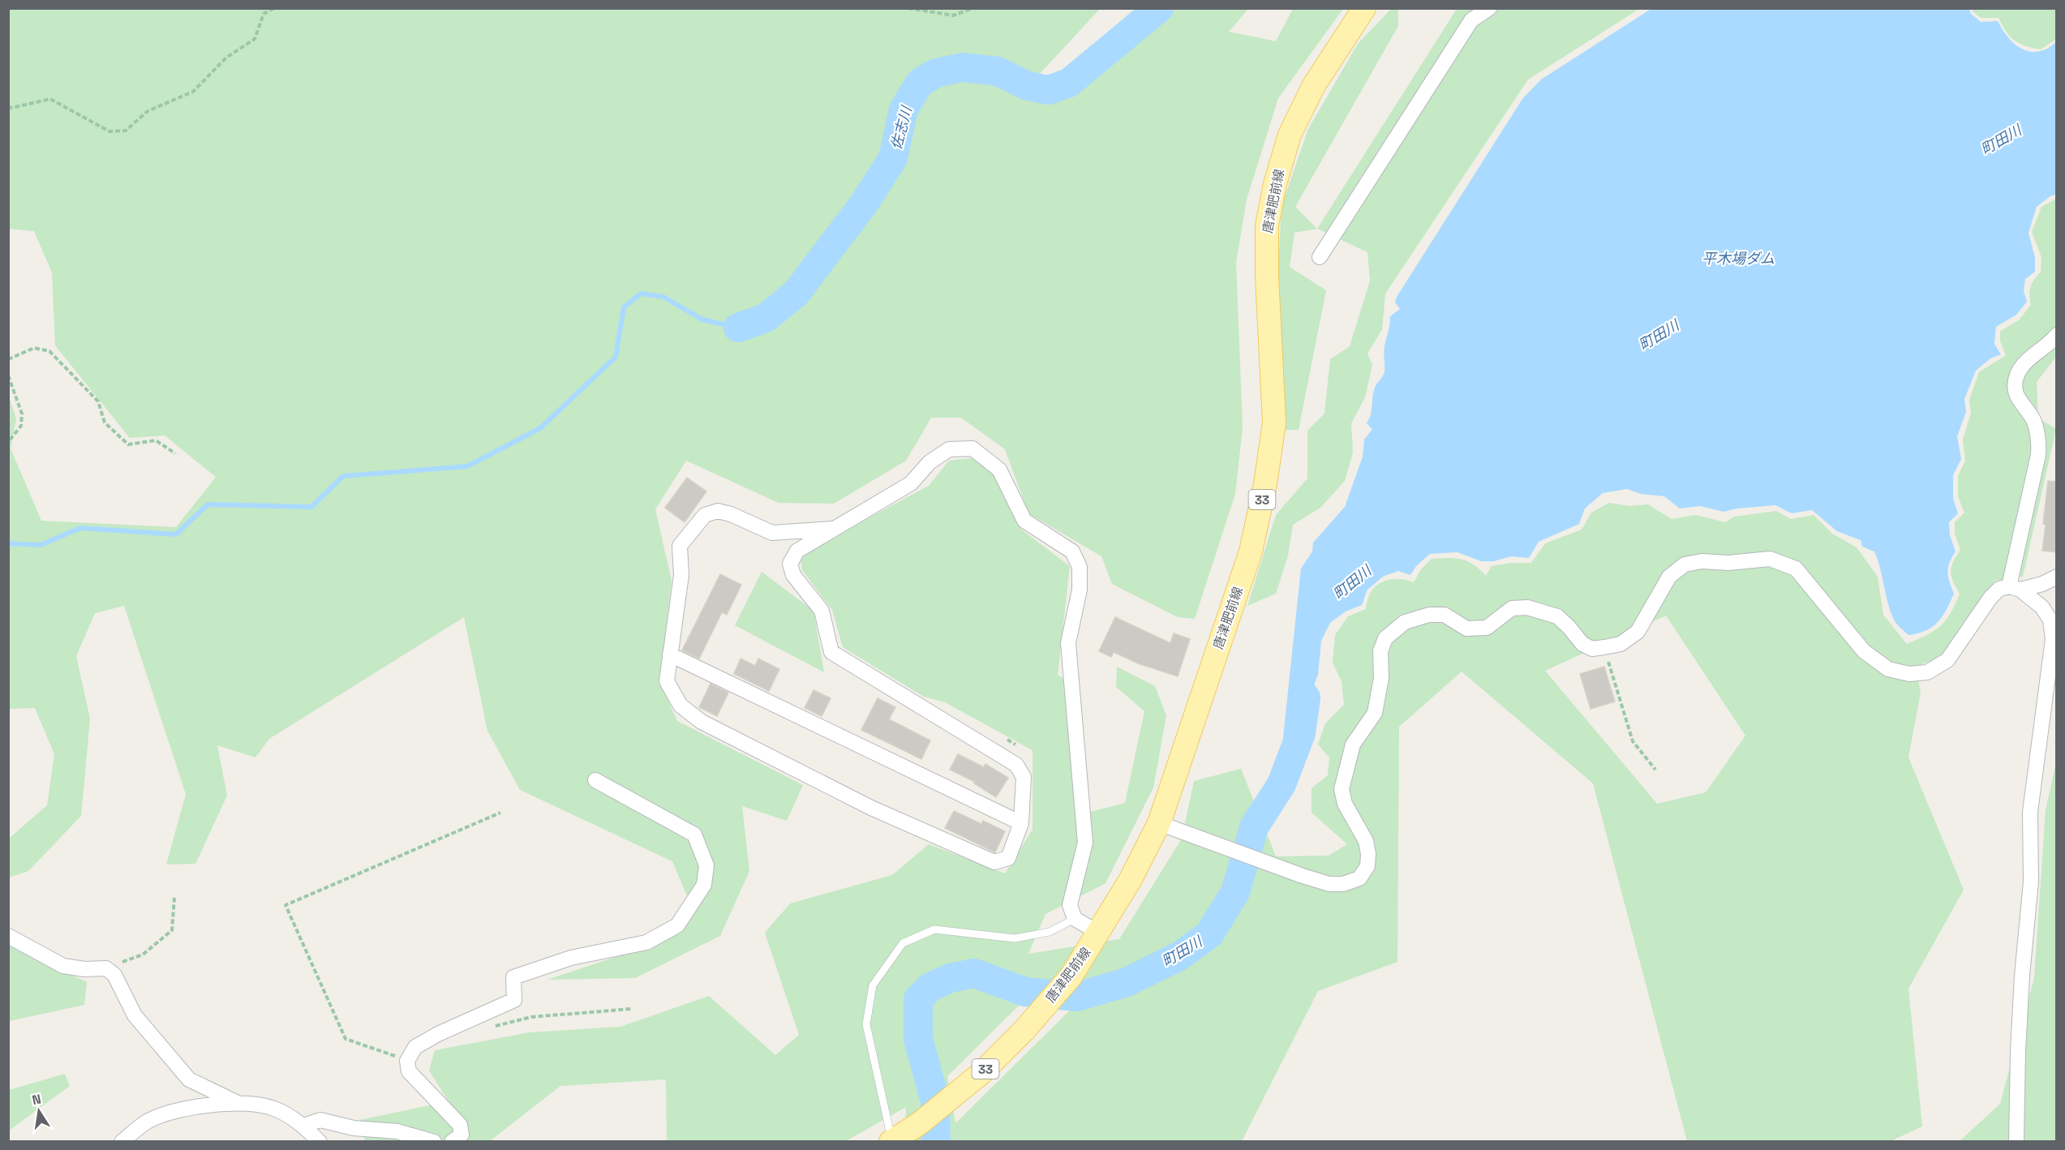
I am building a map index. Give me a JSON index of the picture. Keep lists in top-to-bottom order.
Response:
{
  "streets": {
    "main road": ["唐津肥前線", "33"]
  },
  "water": ["佐志川", "町田川", "平木場ダム"],
  "north": "top"
}
